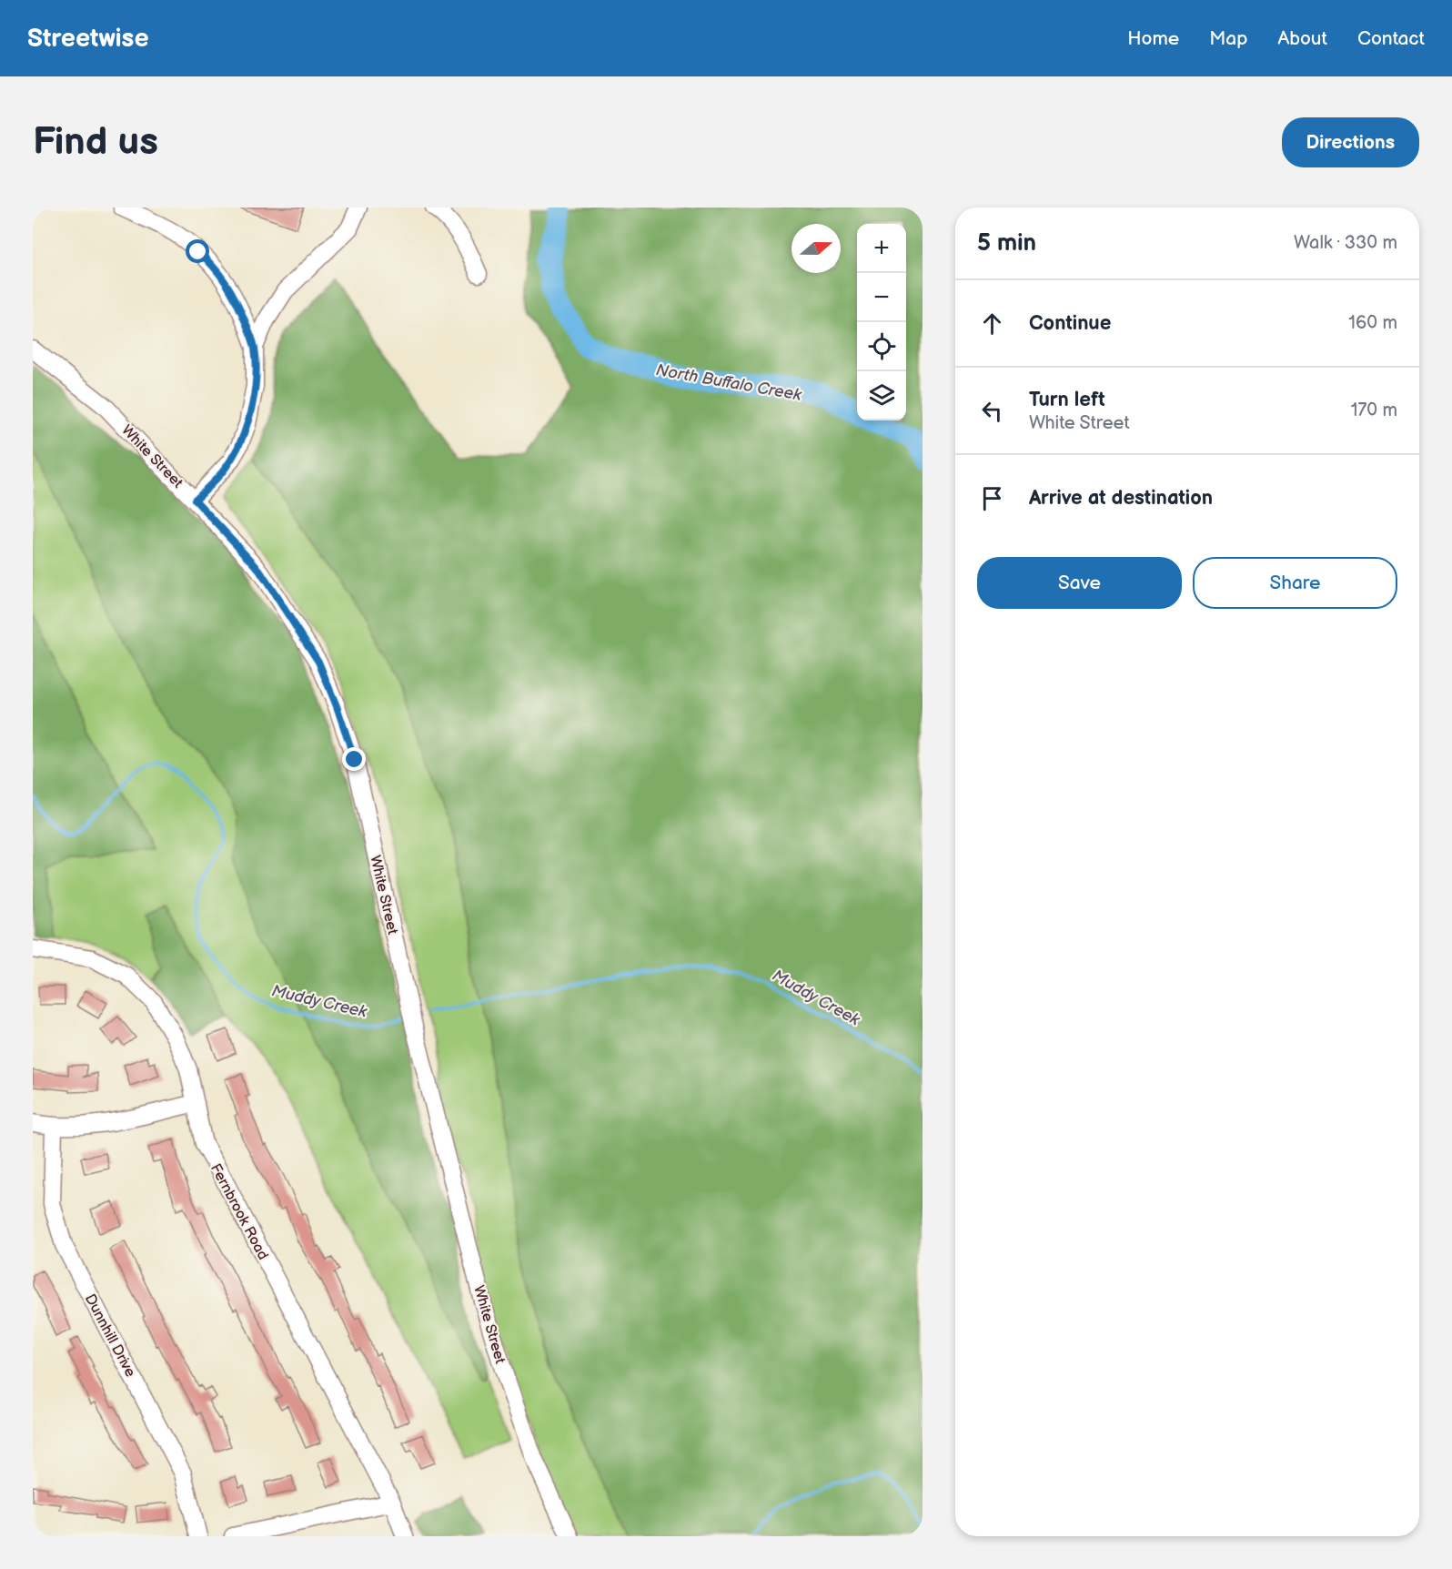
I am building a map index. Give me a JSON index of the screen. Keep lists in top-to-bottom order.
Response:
{
  "streets": {
    "street": ["White Street", "Fernbrook Road", "Dunnhill Drive"]
  },
  "water": ["North Buffalo Creek", "Muddy Creek"],
  "north": "right",
  "page": {
    "header": "Streetwise",
    "nav": [
      "Home",
      "Map",
      "About",
      "Contact"
    ],
    "buttons": [
      "Directions",
      ["Save", "Share"]
    ],
    "title": "Find us",
    "heading": ["5 min", "Walk · 330 m"],
    "map_buttons": ["+", "−"],
    "list": [
      ["Continue", "160 m"],
      ["Turn left", "White Street", "170 m"],
      "Arrive at destination"
    ]
  }
}
